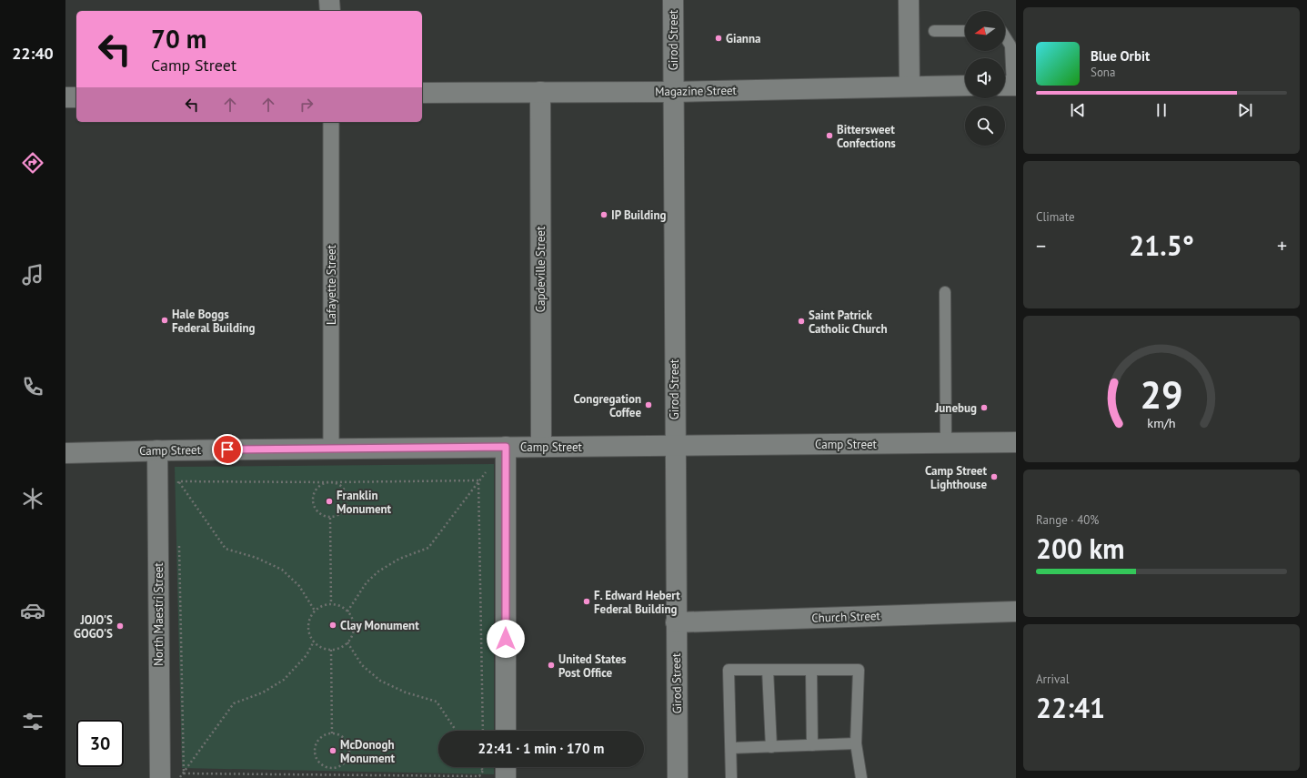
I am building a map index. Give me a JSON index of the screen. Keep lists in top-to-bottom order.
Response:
{
  "streets": {
    "street": [
      "Girod Street",
      "Magazine Street",
      "Capdeville Street",
      "Lafayette Street",
      "Camp Street",
      "North Maestri Street",
      "Church Street"
    ]
  },
  "crossings": [
    ["Girod Street", "Magazine Street"],
    ["Girod Street", "Camp Street"],
    ["Girod Street", "Church Street"],
    ["Magazine Street", "Capdeville Street"],
    ["Capdeville Street", "Camp Street"],
    ["Lafayette Street", "Camp Street"],
    ["Camp Street", "North Maestri Street"]
  ],
  "places": [
    "Gianna",
    "Bittersweet Confections",
    "IP Building",
    "Hale Boggs Federal Building",
    "Saint Patrick Catholic Church",
    "Congregation Coffee",
    "Junebug",
    "Camp Street Lighthouse",
    "Franklin Monument",
    "F. Edward Hebert Federal Building",
    "Clay Monument",
    "JOJO'S GOGO'S",
    "United States Post Office",
    "McDonogh Monument"
  ],
  "north": "left",
  "page": {
    "tabs": "22:40",
    "turn": ["70 m", "Camp Street"],
    "song": ["Blue Orbit", "Sona"],
    "tile": [
      "Climate",
      ["Range · 40%", "200 km"],
      ["Arrival", "22:41"]
    ],
    "heat": ["−", "21.5°", "+"],
    "limit": "30",
    "trip": "22:41 · 1 min · 170 m",
    "gauge": ["29", "km/h"]
  }
}
